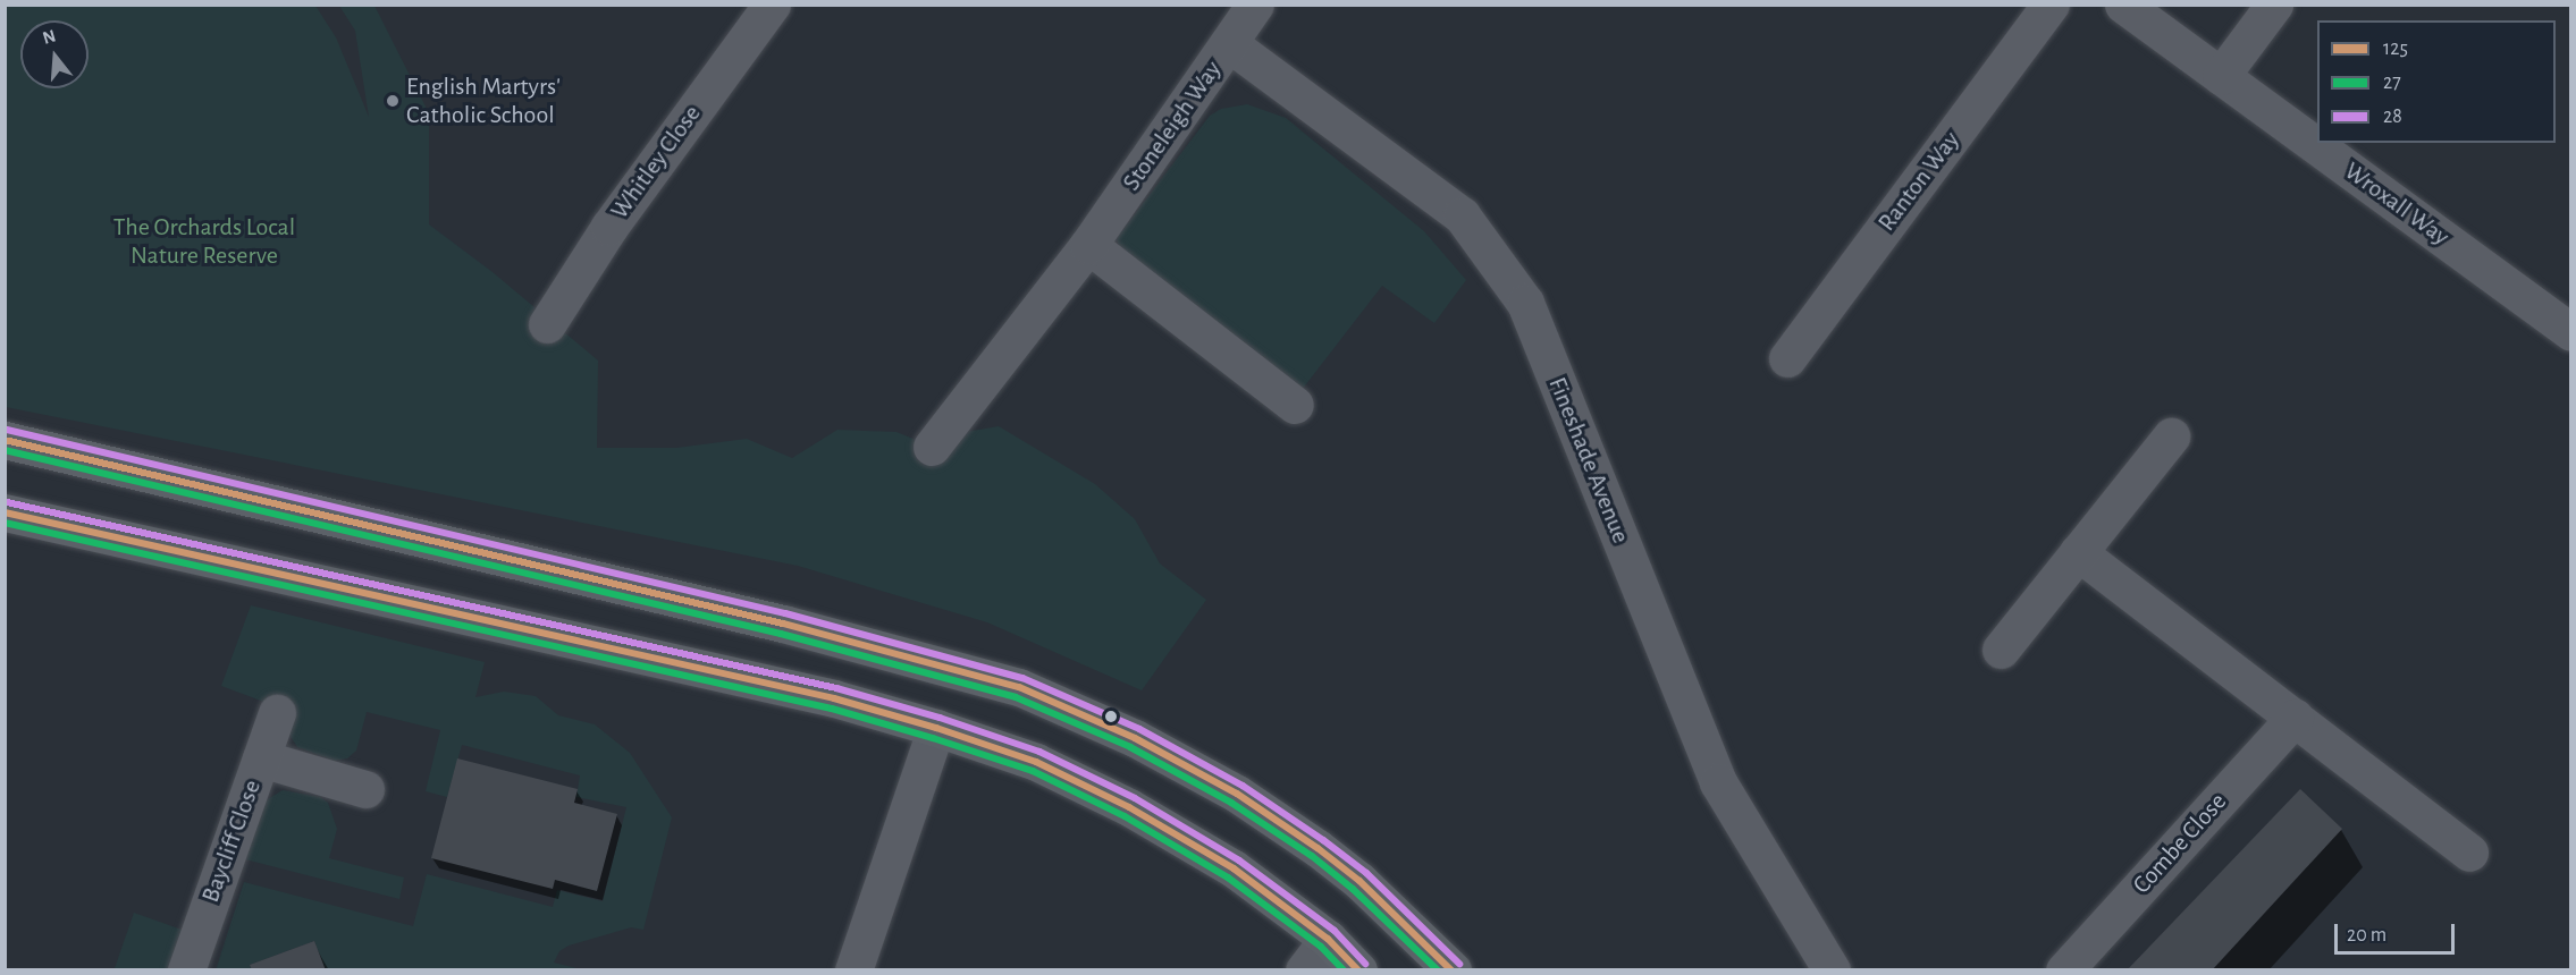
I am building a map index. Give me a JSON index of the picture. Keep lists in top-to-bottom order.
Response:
{
  "streets": {
    "street": [
      "Stoneleigh Way",
      "Whitley Close",
      "Ranton Way",
      "Wroxall Way",
      "Fineshade Avenue",
      "Baycliff Close",
      "Combe Close"
    ]
  },
  "crossings": [
    ["Stoneleigh Way", "Fineshade Avenue"]
  ],
  "parks": ["The Orchards Local Nature Reserve"],
  "places": ["English Martyrs' Catholic School"],
  "lines": ["transit line 28", "transit line 125", "transit line 27"],
  "legend": ["125", "27", "28"],
  "scale_bar": "20 m",
  "north": "top"
}
